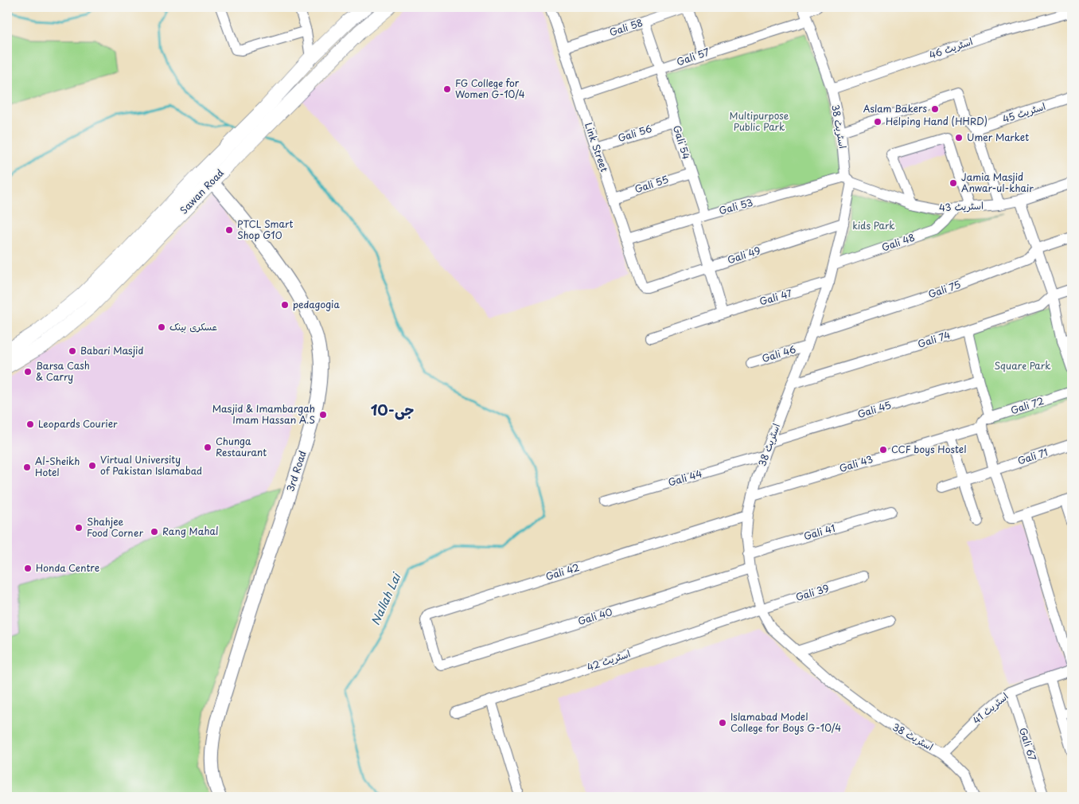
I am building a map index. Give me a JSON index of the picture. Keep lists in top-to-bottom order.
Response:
{
  "streets": {
    "main road": ["Sawan Road"],
    "street": [
      "Gali 58",
      "اسٹریٹ 46",
      "Gali 57",
      "اسٹریٹ 45",
      "اسٹریٹ 38",
      "Gali 56",
      "Gali 54",
      "Link Street",
      "Gali 55",
      "Gali 53",
      "اسٹریٹ 43",
      "Gali 48",
      "Gali 49",
      "Gali 75",
      "Gali 47",
      "Gali 74",
      "Gali 46",
      "Gali 72",
      "Gali 45",
      "Gali 71",
      "Gali 43",
      "3rd Road",
      "Gali 44",
      "Gali 41",
      "Gali 42",
      "Gali 39",
      "Gali 40",
      "اسٹریٹ 42",
      "اسٹریٹ 41",
      "Gali 67"
    ]
  },
  "crossings": [
    ["Gali 58", "Gali 54"],
    ["Gali 58", "Link Street"],
    ["اسٹریٹ 46", "اسٹریٹ 38"],
    ["Gali 57", "اسٹریٹ 38"],
    ["Gali 57", "Gali 54"],
    ["Gali 57", "Link Street"],
    ["اسٹریٹ 38", "Gali 53"],
    ["اسٹریٹ 38", "اسٹریٹ 43"],
    ["اسٹریٹ 38", "Gali 48"],
    ["اسٹریٹ 38", "Gali 49"],
    ["اسٹریٹ 38", "Gali 75"],
    ["اسٹریٹ 38", "Gali 47"],
    ["اسٹریٹ 38", "Gali 74"],
    ["اسٹریٹ 38", "Gali 46"],
    ["اسٹریٹ 38", "Gali 45"],
    ["اسٹریٹ 38", "Gali 43"],
    ["اسٹریٹ 38", "Gali 44"],
    ["اسٹریٹ 38", "Gali 41"],
    ["اسٹریٹ 38", "Gali 42"],
    ["اسٹریٹ 38", "Gali 39"],
    ["اسٹریٹ 38", "Gali 40"],
    ["اسٹریٹ 38", "اسٹریٹ 42"],
    ["اسٹریٹ 38", "اسٹریٹ 41"],
    ["Gali 56", "Gali 54"],
    ["Gali 56", "Link Street"],
    ["Gali 54", "Gali 55"],
    ["Gali 54", "Gali 53"],
    ["Gali 54", "Gali 49"],
    ["Gali 54", "Gali 47"],
    ["Link Street", "Gali 55"],
    ["Link Street", "Gali 53"],
    ["Link Street", "Gali 49"],
    ["Sawan Road", "3rd Road"],
    ["Gali 53", "اسٹریٹ 43"],
    ["اسٹریٹ 43", "Gali 48"],
    ["Gali 72", "Gali 43"],
    ["Gali 42", "Gali 40"],
    ["Gali 39", "اسٹریٹ 42"],
    ["اسٹریٹ 41", "Gali 67"]
  ],
  "districts": ["جی-10"],
  "water": ["Nallah Lai"],
  "parks": ["Multipurpose Public Park", "kids Park", "Square Park"],
  "places": [
    "FG College for Women G-10/4",
    "Aslam Bakers",
    "Helping Hand (HHRD)",
    "Umer Market",
    "Jamia Masjid Anwar-ul-khair",
    "PTCL Smart Shop G10",
    "pedagogia",
    "عسکری بینک",
    "Babari Masjid",
    "Barsa Cash & Carry",
    "Masjid & Imambargah Imam Hassan A.S",
    "Leopards Courier",
    "Chunga Restaurant",
    "CCF boys Hostel",
    "Virtual University of Pakistan Islamabad",
    "Al-Sheikh Hotel",
    "Shahjee Food Corner",
    "Rang Mahal",
    "Honda Centre",
    "Islamabad Model College for Boys G-10/4"
  ]
}
